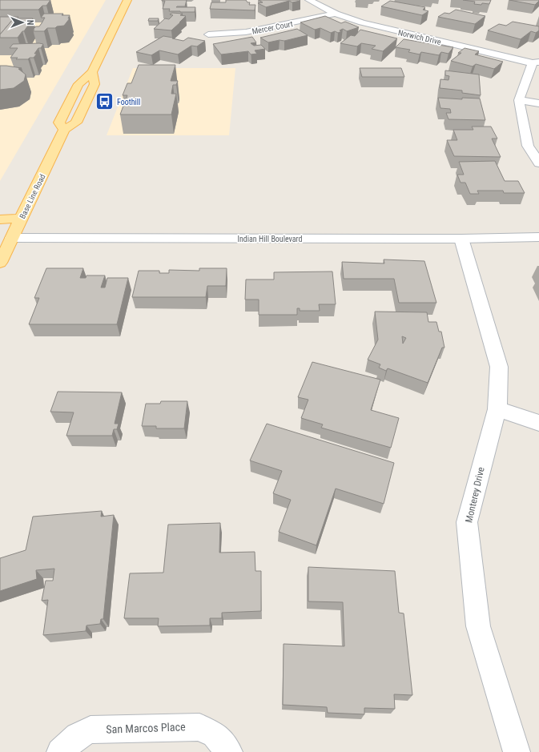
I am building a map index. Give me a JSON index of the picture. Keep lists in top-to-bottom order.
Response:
{
  "streets": {
    "main road": ["Base Line Road"],
    "street": [
      "Mercer Court",
      "Norwich Drive",
      "Indian Hill Boulevard",
      "Monterey Drive",
      "San Marcos Place"
    ]
  },
  "crossings": [
    ["Mercer Court", "Norwich Drive"],
    ["Base Line Road", "Indian Hill Boulevard"],
    ["Indian Hill Boulevard", "Monterey Drive"]
  ],
  "places": {
    "bus stop": ["Foothill"]
  },
  "north": "right"
}
